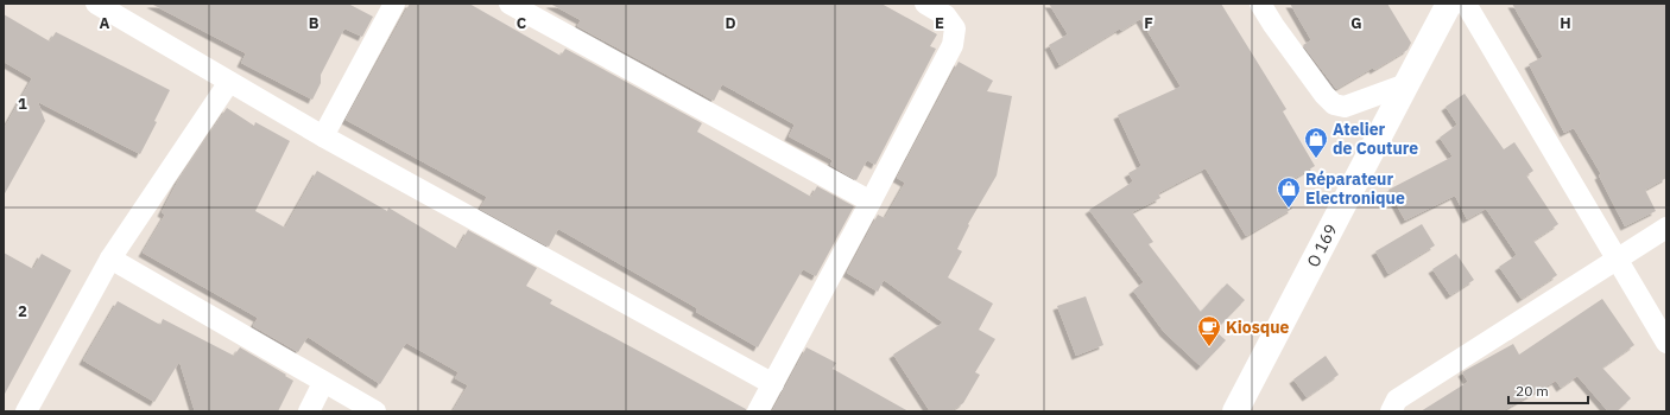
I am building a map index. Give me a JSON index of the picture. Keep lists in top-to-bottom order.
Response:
{
  "streets": {
    "street": ["O 169"]
  },
  "places": {
    "shop": ["Atelier de Couture", "Réparateur Electronique"],
    "cafe": ["Kiosque"]
  },
  "scale_bar": "20 m",
  "grid": {
    "columns": [
      "A",
      "B",
      "C",
      "D",
      "E",
      "F",
      "G",
      "H"
    ],
    "rows": ["1", "2"]
  }
}
